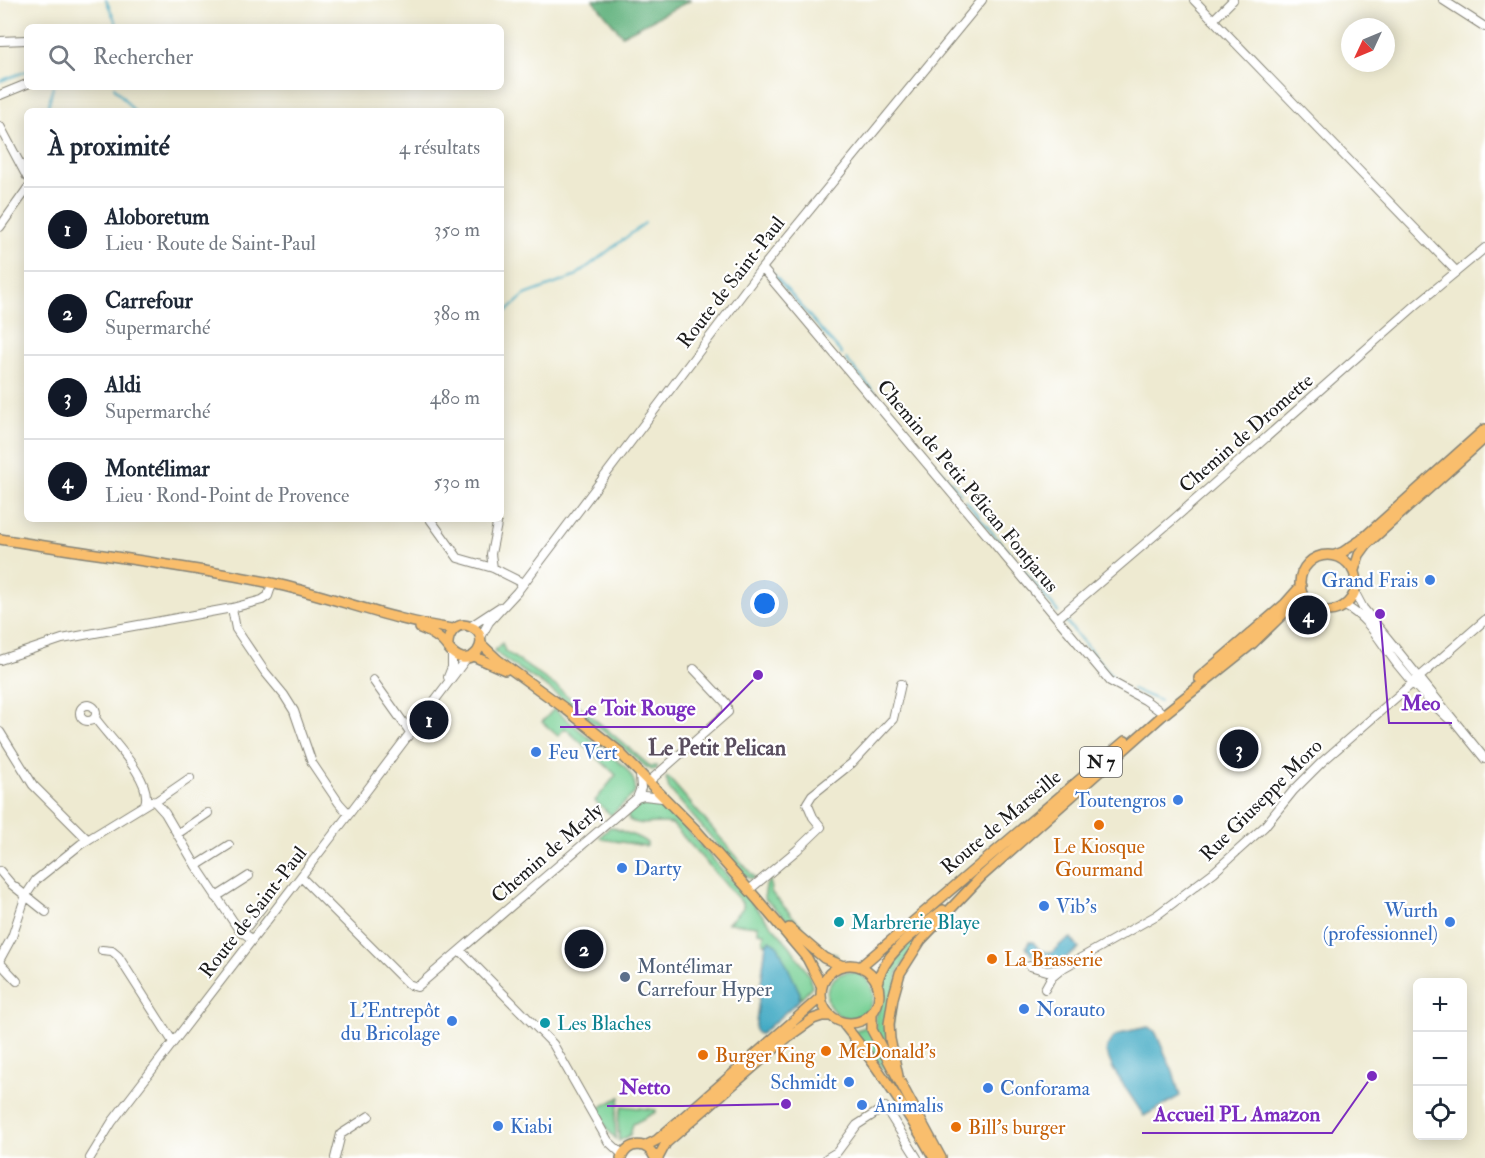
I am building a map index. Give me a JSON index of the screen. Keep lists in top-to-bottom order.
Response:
{
  "streets": {
    "main road": ["N 7", "Route de Marseille"],
    "street": [
      "Route de Saint-Paul",
      "Chemin de Dromette",
      "Chemin de Petit Pélican Fontjarus",
      "Rue Giuseppe Moro",
      "Chemin de Merly"
    ]
  },
  "crossings": [
    ["Route de Saint-Paul", "Chemin de Petit Pélican Fontjarus"],
    ["Route de Saint-Paul", "Chemin de Merly"],
    ["Chemin de Dromette", "Chemin de Petit Pélican Fontjarus"],
    ["Chemin de Petit Pélican Fontjarus", "Route de Marseille"],
    ["N 7", "Route de Marseille"]
  ],
  "districts": ["Le Petit Pelican"],
  "places": [
    "Grand Frais",
    "Meo",
    "Le Toit Rouge",
    "Feu Vert",
    "Toutengros",
    "Le Kiosque Gourmand",
    "Darty",
    "Vib's",
    "Marbrerie Blaye",
    "Wurth (professionnel)",
    "La Brasserie",
    "Montélimar Carrefour Hyper",
    "Norauto",
    "L'Entrepôt du Bricolage",
    "Les Blaches",
    "McDonald's",
    "Burger King",
    "Accueil PL Amazon",
    "Schmidt",
    "Conforama",
    "Netto",
    "Animalis",
    "Kiabi",
    "Bill's burger"
  ],
  "north": "bottom left",
  "page": {
    "search": "Rechercher",
    "heading": ["À proximité", "4 résultats"],
    "list": [
      {
        "mark": "1",
        "name": "Aloboretum",
        "note": "Lieu · Route de Saint-Paul",
        "value": "350 m"
      },
      {
        "mark": "2",
        "name": "Carrefour",
        "note": "Supermarché",
        "value": "380 m"
      },
      {
        "mark": "3",
        "name": "Aldi",
        "note": "Supermarché",
        "value": "480 m"
      },
      {
        "mark": "4",
        "name": "Montélimar",
        "note": "Lieu · Rond-Point de Provence",
        "value": "530 m"
      }
    ],
    "pins": [
      "4",
      "1",
      "3",
      "2"
    ],
    "map_buttons": ["+", "−"]
  }
}
